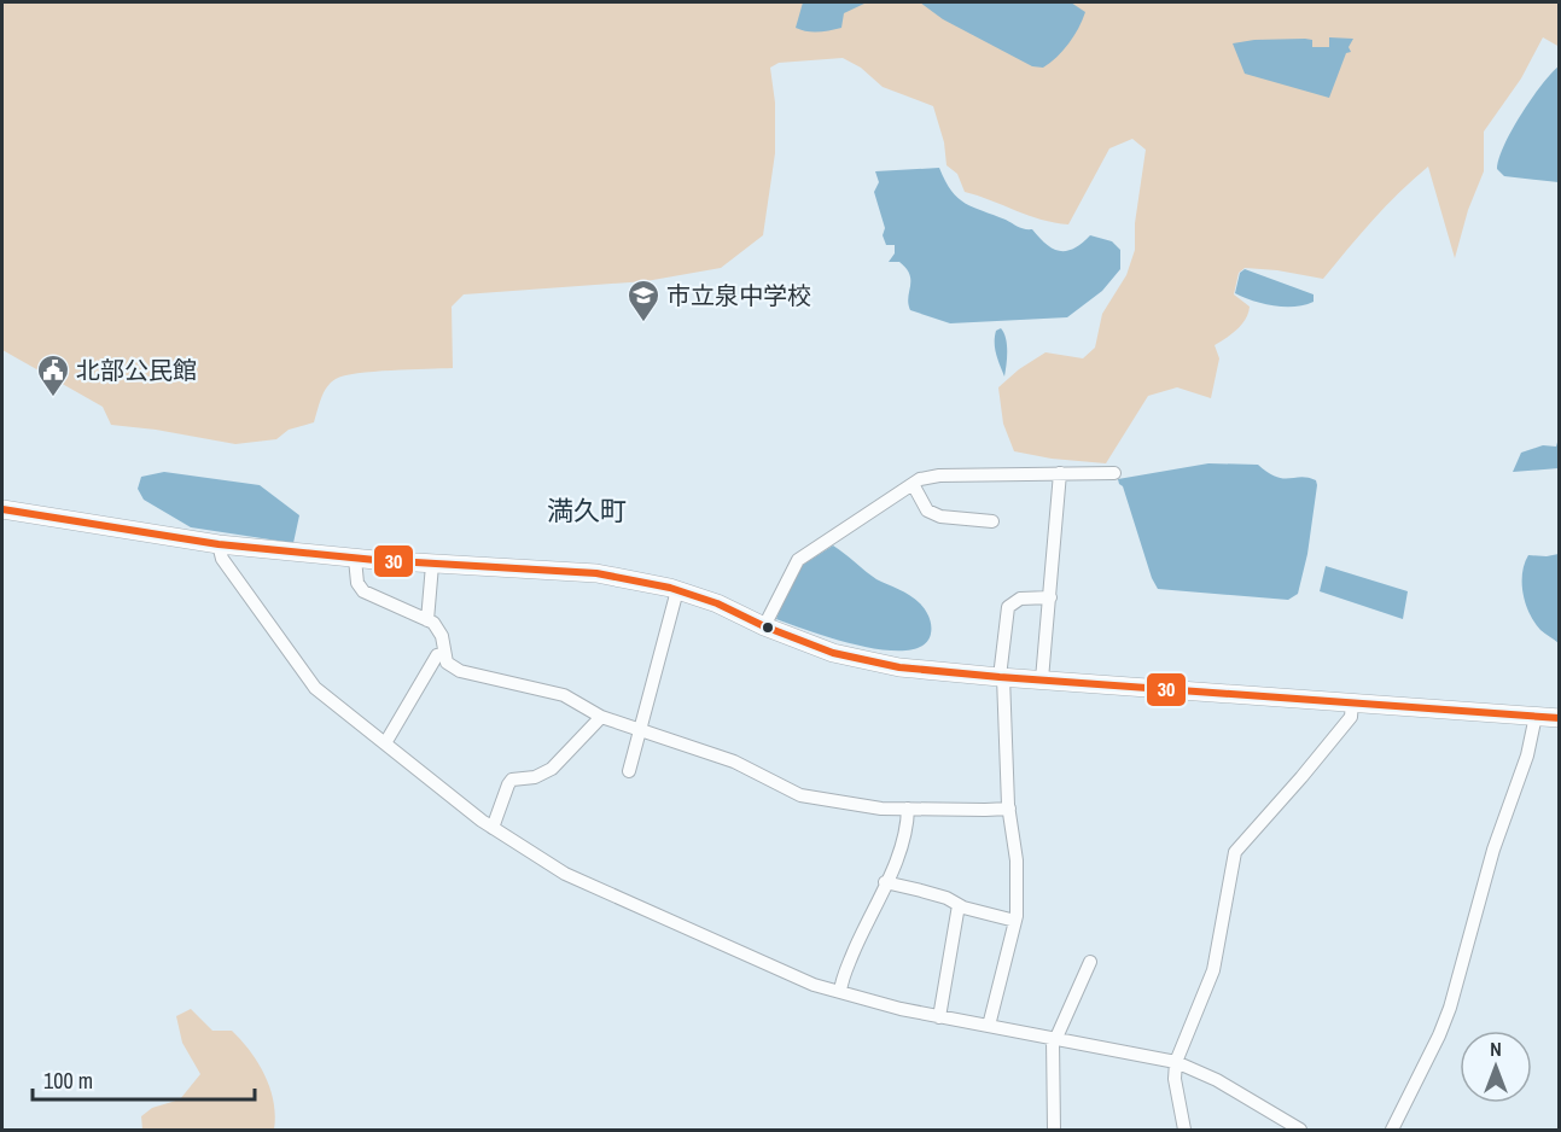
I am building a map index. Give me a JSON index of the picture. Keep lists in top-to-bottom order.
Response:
{
  "districts": ["満久町"],
  "places": {
    "school or university": ["市立泉中学校"],
    "public building": ["北部公民館"]
  },
  "lines": ["transit line 30"],
  "scale_bar": "100 m",
  "north": "top"
}
